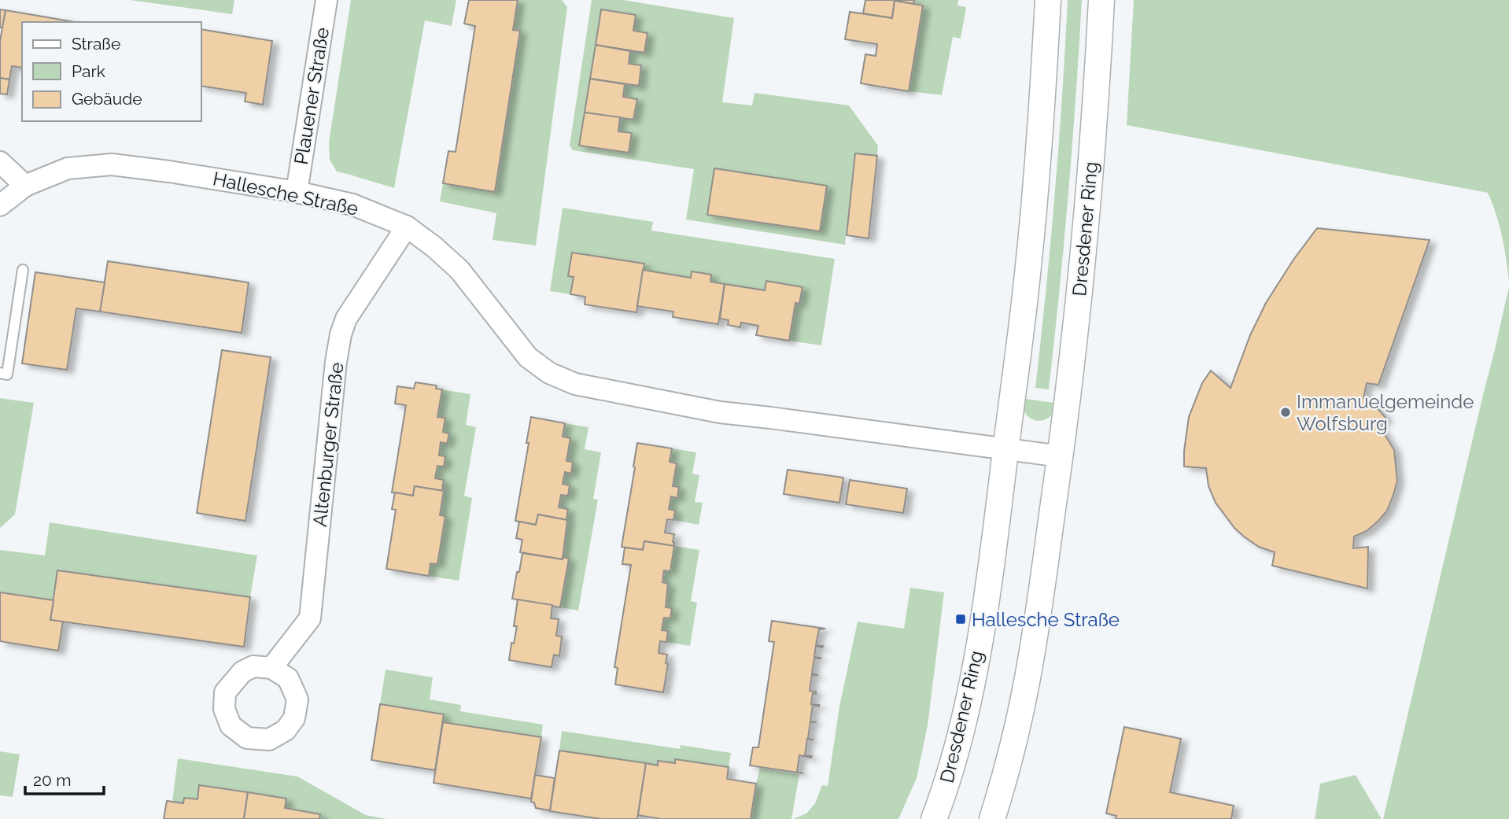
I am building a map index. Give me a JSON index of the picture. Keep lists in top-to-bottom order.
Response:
{
  "streets": {
    "street": [
      "Plauener Straße",
      "Hallesche Straße",
      "Dresdener Ring",
      "Altenburger Straße"
    ]
  },
  "crossings": [
    ["Plauener Straße", "Hallesche Straße"],
    ["Hallesche Straße", "Dresdener Ring"],
    ["Hallesche Straße", "Altenburger Straße"]
  ],
  "places": {
    "other": ["Immanuelgemeinde Wolfsburg"],
    "transit": ["Hallesche Straße"]
  },
  "legend": ["Straße", "Park", "Gebäude"],
  "scale_bar": "20 m"
}
